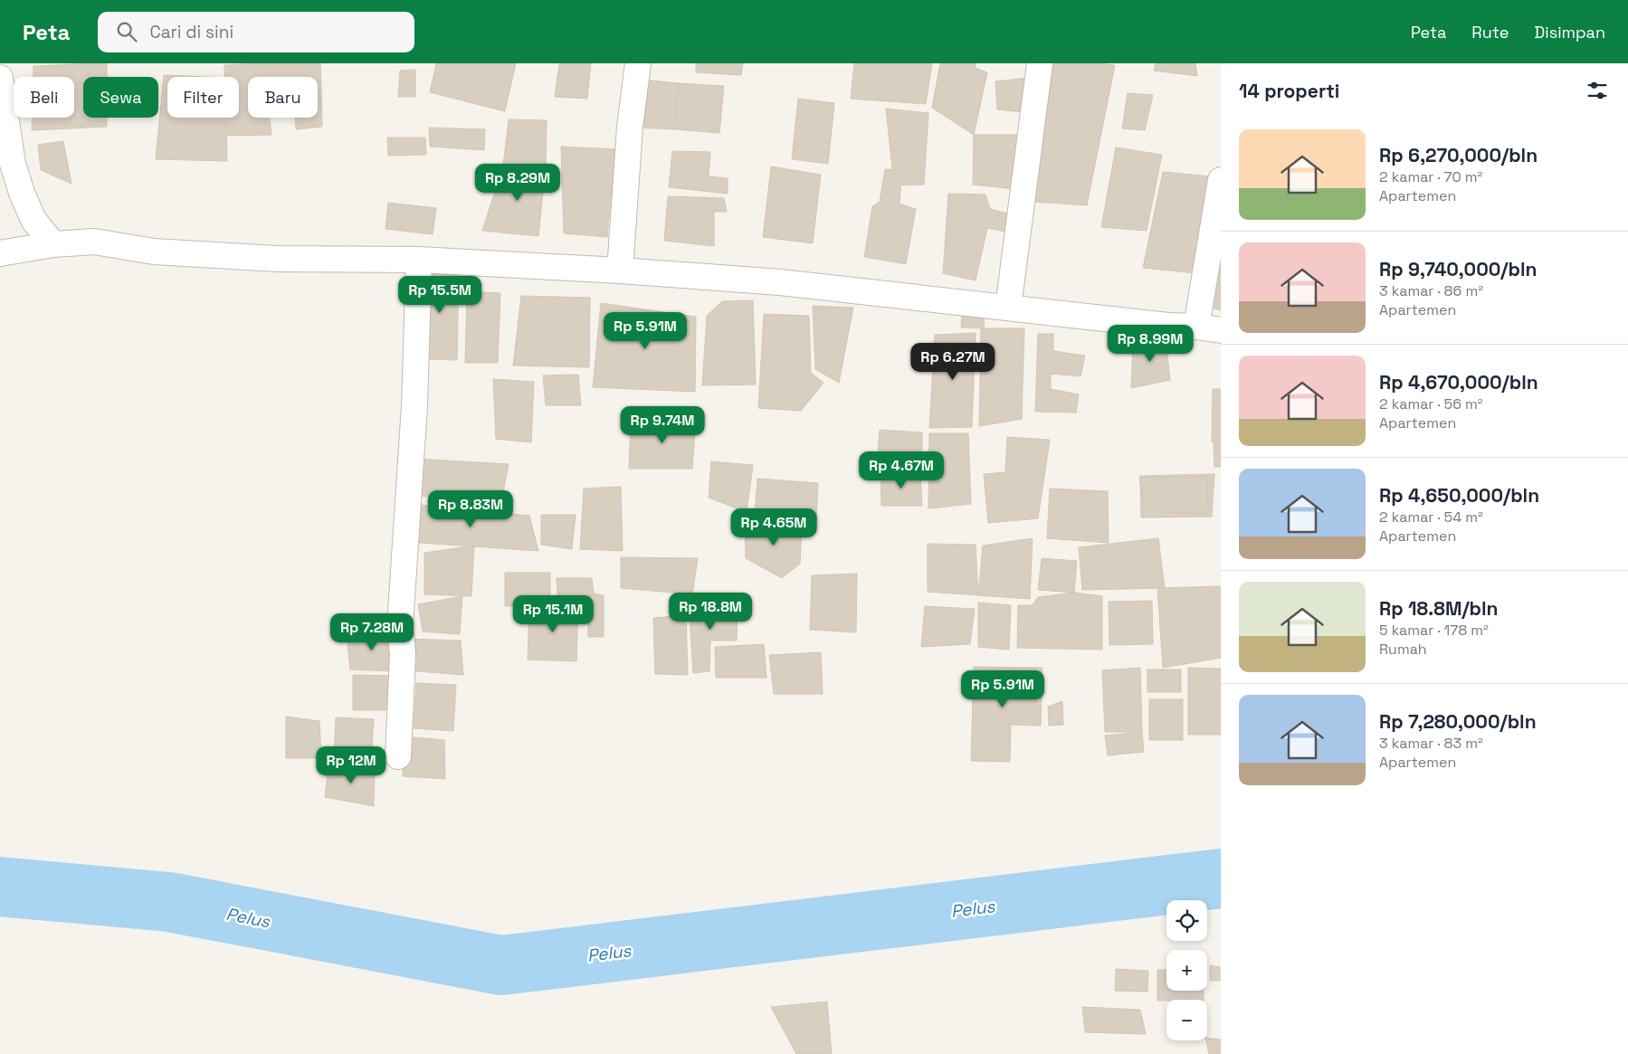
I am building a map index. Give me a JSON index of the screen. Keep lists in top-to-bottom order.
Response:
{
  "water": ["Pelus"],
  "page": {
    "header": "Peta",
    "search": "Cari di sini",
    "nav": ["Peta", "Rute", "Disimpan"],
    "heading": "14 properti",
    "chip": [
      "Beli",
      "Sewa",
      "Filter",
      "Baru"
    ],
    "list": [
      {
        "name": "Rp 6,270,000/bln",
        "note": "2 kamar · 70 m² · Apartemen"
      },
      {
        "name": "Rp 9,740,000/bln",
        "note": "3 kamar · 86 m² · Apartemen"
      },
      {
        "name": "Rp 4,670,000/bln",
        "note": "2 kamar · 56 m² · Apartemen"
      },
      {
        "name": "Rp 4,650,000/bln",
        "note": "2 kamar · 54 m² · Apartemen"
      },
      {
        "name": "Rp 18.8M/bln",
        "note": "5 kamar · 178 m² · Rumah"
      },
      {
        "name": "Rp 7,280,000/bln",
        "note": "3 kamar · 83 m² · Apartemen"
      }
    ],
    "price": [
      "Rp 8.29M",
      "Rp 15.5M",
      "Rp 5.91M",
      "Rp 8.99M",
      "Rp 6.27M",
      "Rp 9.74M",
      "Rp 4.67M",
      "Rp 8.83M",
      "Rp 4.65M",
      "Rp 18.8M",
      "Rp 15.1M",
      "Rp 7.28M",
      "Rp 5.91M",
      "Rp 12M"
    ],
    "map_buttons": ["+", "−"]
  }
}
